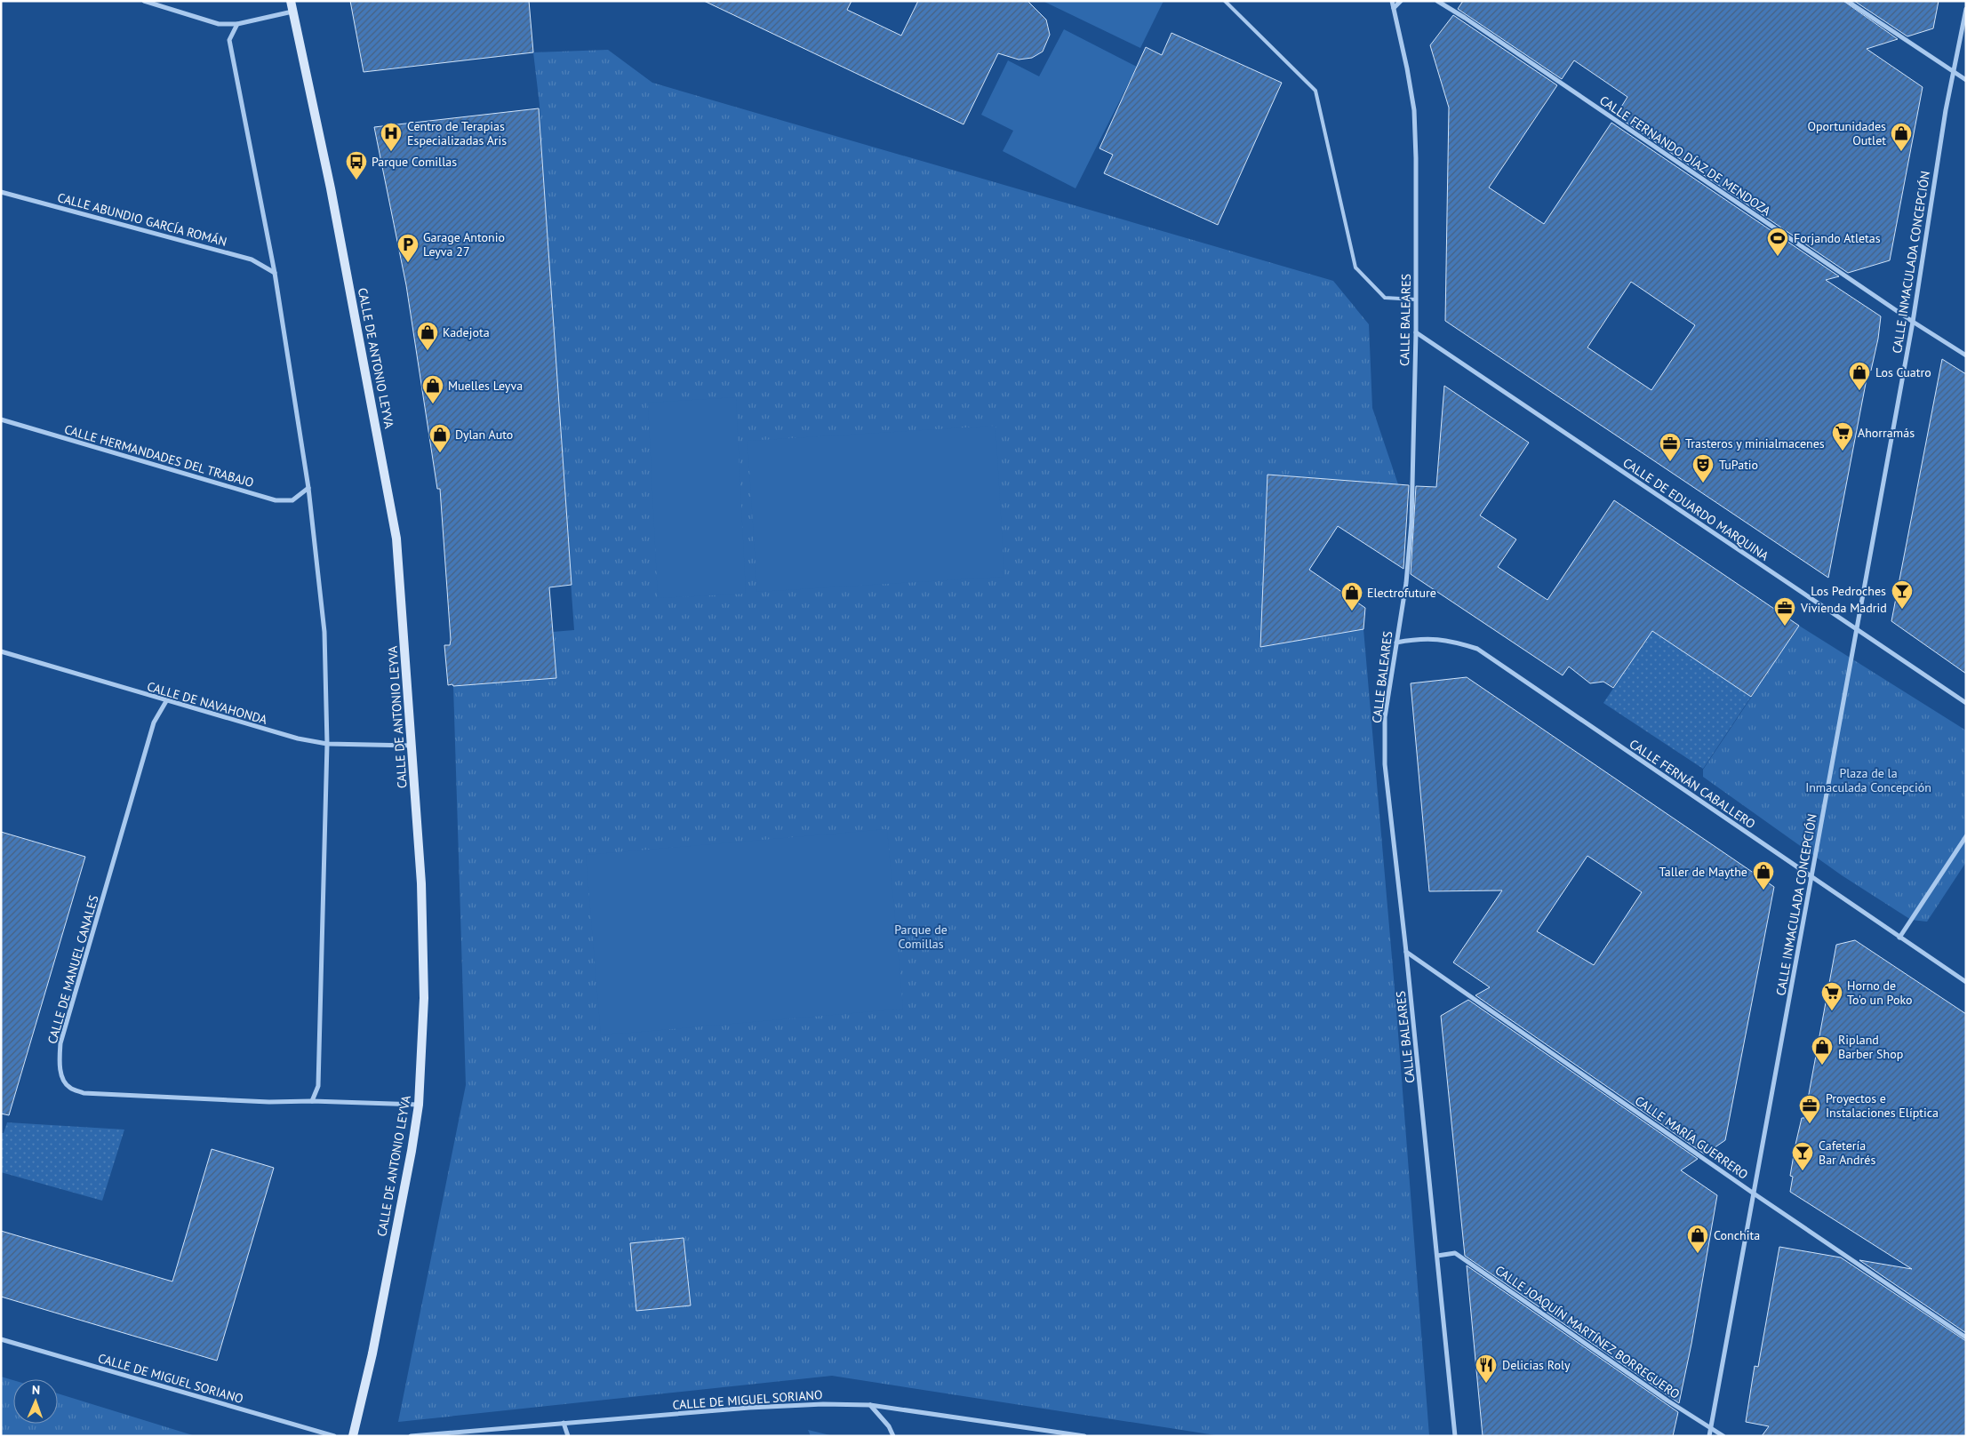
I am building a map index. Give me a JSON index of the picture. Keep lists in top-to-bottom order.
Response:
{
  "streets": {
    "main road": ["CALLE DE ANTONIO LEYVA"],
    "street": [
      "CALLE FERNANDO DÍAZ DE MENDOZA",
      "CALLE ABUNDIO GARCÍA ROMÁN",
      "CALLE INMACULADA CONCEPCIÓN",
      "CALLE BALEARES",
      "CALLE HERMANDADES DEL TRABAJO",
      "CALLE DE EDUARDO MARQUINA",
      "CALLE DE NAVAHONDA",
      "CALLE FERNÁN CABALLERO",
      "CALLE DE MANUEL CANALES",
      "CALLE MARÍA GUERRERO",
      "CALLE JOAQUÍN MARTÍNEZ BORREGUERO",
      "CALLE DE MIGUEL SORIANO"
    ]
  },
  "crossings": [
    ["CALLE FERNANDO DÍAZ DE MENDOZA", "CALLE INMACULADA CONCEPCIÓN"],
    ["CALLE INMACULADA CONCEPCIÓN", "CALLE DE EDUARDO MARQUINA"],
    ["CALLE INMACULADA CONCEPCIÓN", "CALLE FERNÁN CABALLERO"],
    ["CALLE INMACULADA CONCEPCIÓN", "CALLE MARÍA GUERRERO"],
    ["CALLE INMACULADA CONCEPCIÓN", "CALLE JOAQUÍN MARTÍNEZ BORREGUERO"],
    ["CALLE BALEARES", "CALLE DE EDUARDO MARQUINA"],
    ["CALLE BALEARES", "CALLE FERNÁN CABALLERO"],
    ["CALLE BALEARES", "CALLE MARÍA GUERRERO"],
    ["CALLE BALEARES", "CALLE JOAQUÍN MARTÍNEZ BORREGUERO"],
    ["CALLE DE ANTONIO LEYVA", "CALLE DE NAVAHONDA"],
    ["CALLE DE ANTONIO LEYVA", "CALLE DE MANUEL CANALES"],
    ["CALLE DE NAVAHONDA", "CALLE DE MANUEL CANALES"]
  ],
  "parks": ["Plaza de la Inmaculada Concepción", "Parque de Comillas"],
  "places": {
    "hospital": ["Centro de Terapias Especializadas Aris"],
    "shop": [
      "Oportunidades Outlet",
      "Kadejota",
      "Los Cuatro",
      "Muelles Leyva",
      "Dylan Auto",
      "Electrofuture",
      "Taller de Maythe",
      "Ripland Barber Shop",
      "Conchita"
    ],
    "bus stop": ["Parque Comillas"],
    "sports": ["Forjando Atletas"],
    "parking": ["Garage Antonio Leyva 27"],
    "supermarket": ["Ahorramás", "Horno de To'o un Poko"],
    "office": ["Trasteros y minialmacenes", "Vivienda Madrid", "Proyectos e Instalaciones Elíptica"],
    "theatre": ["TuPatio"],
    "bar": ["Los Pedroches", "Cafetería Bar Andrés"],
    "restaurant": ["Delicias Roly"]
  },
  "north": "top"
}
